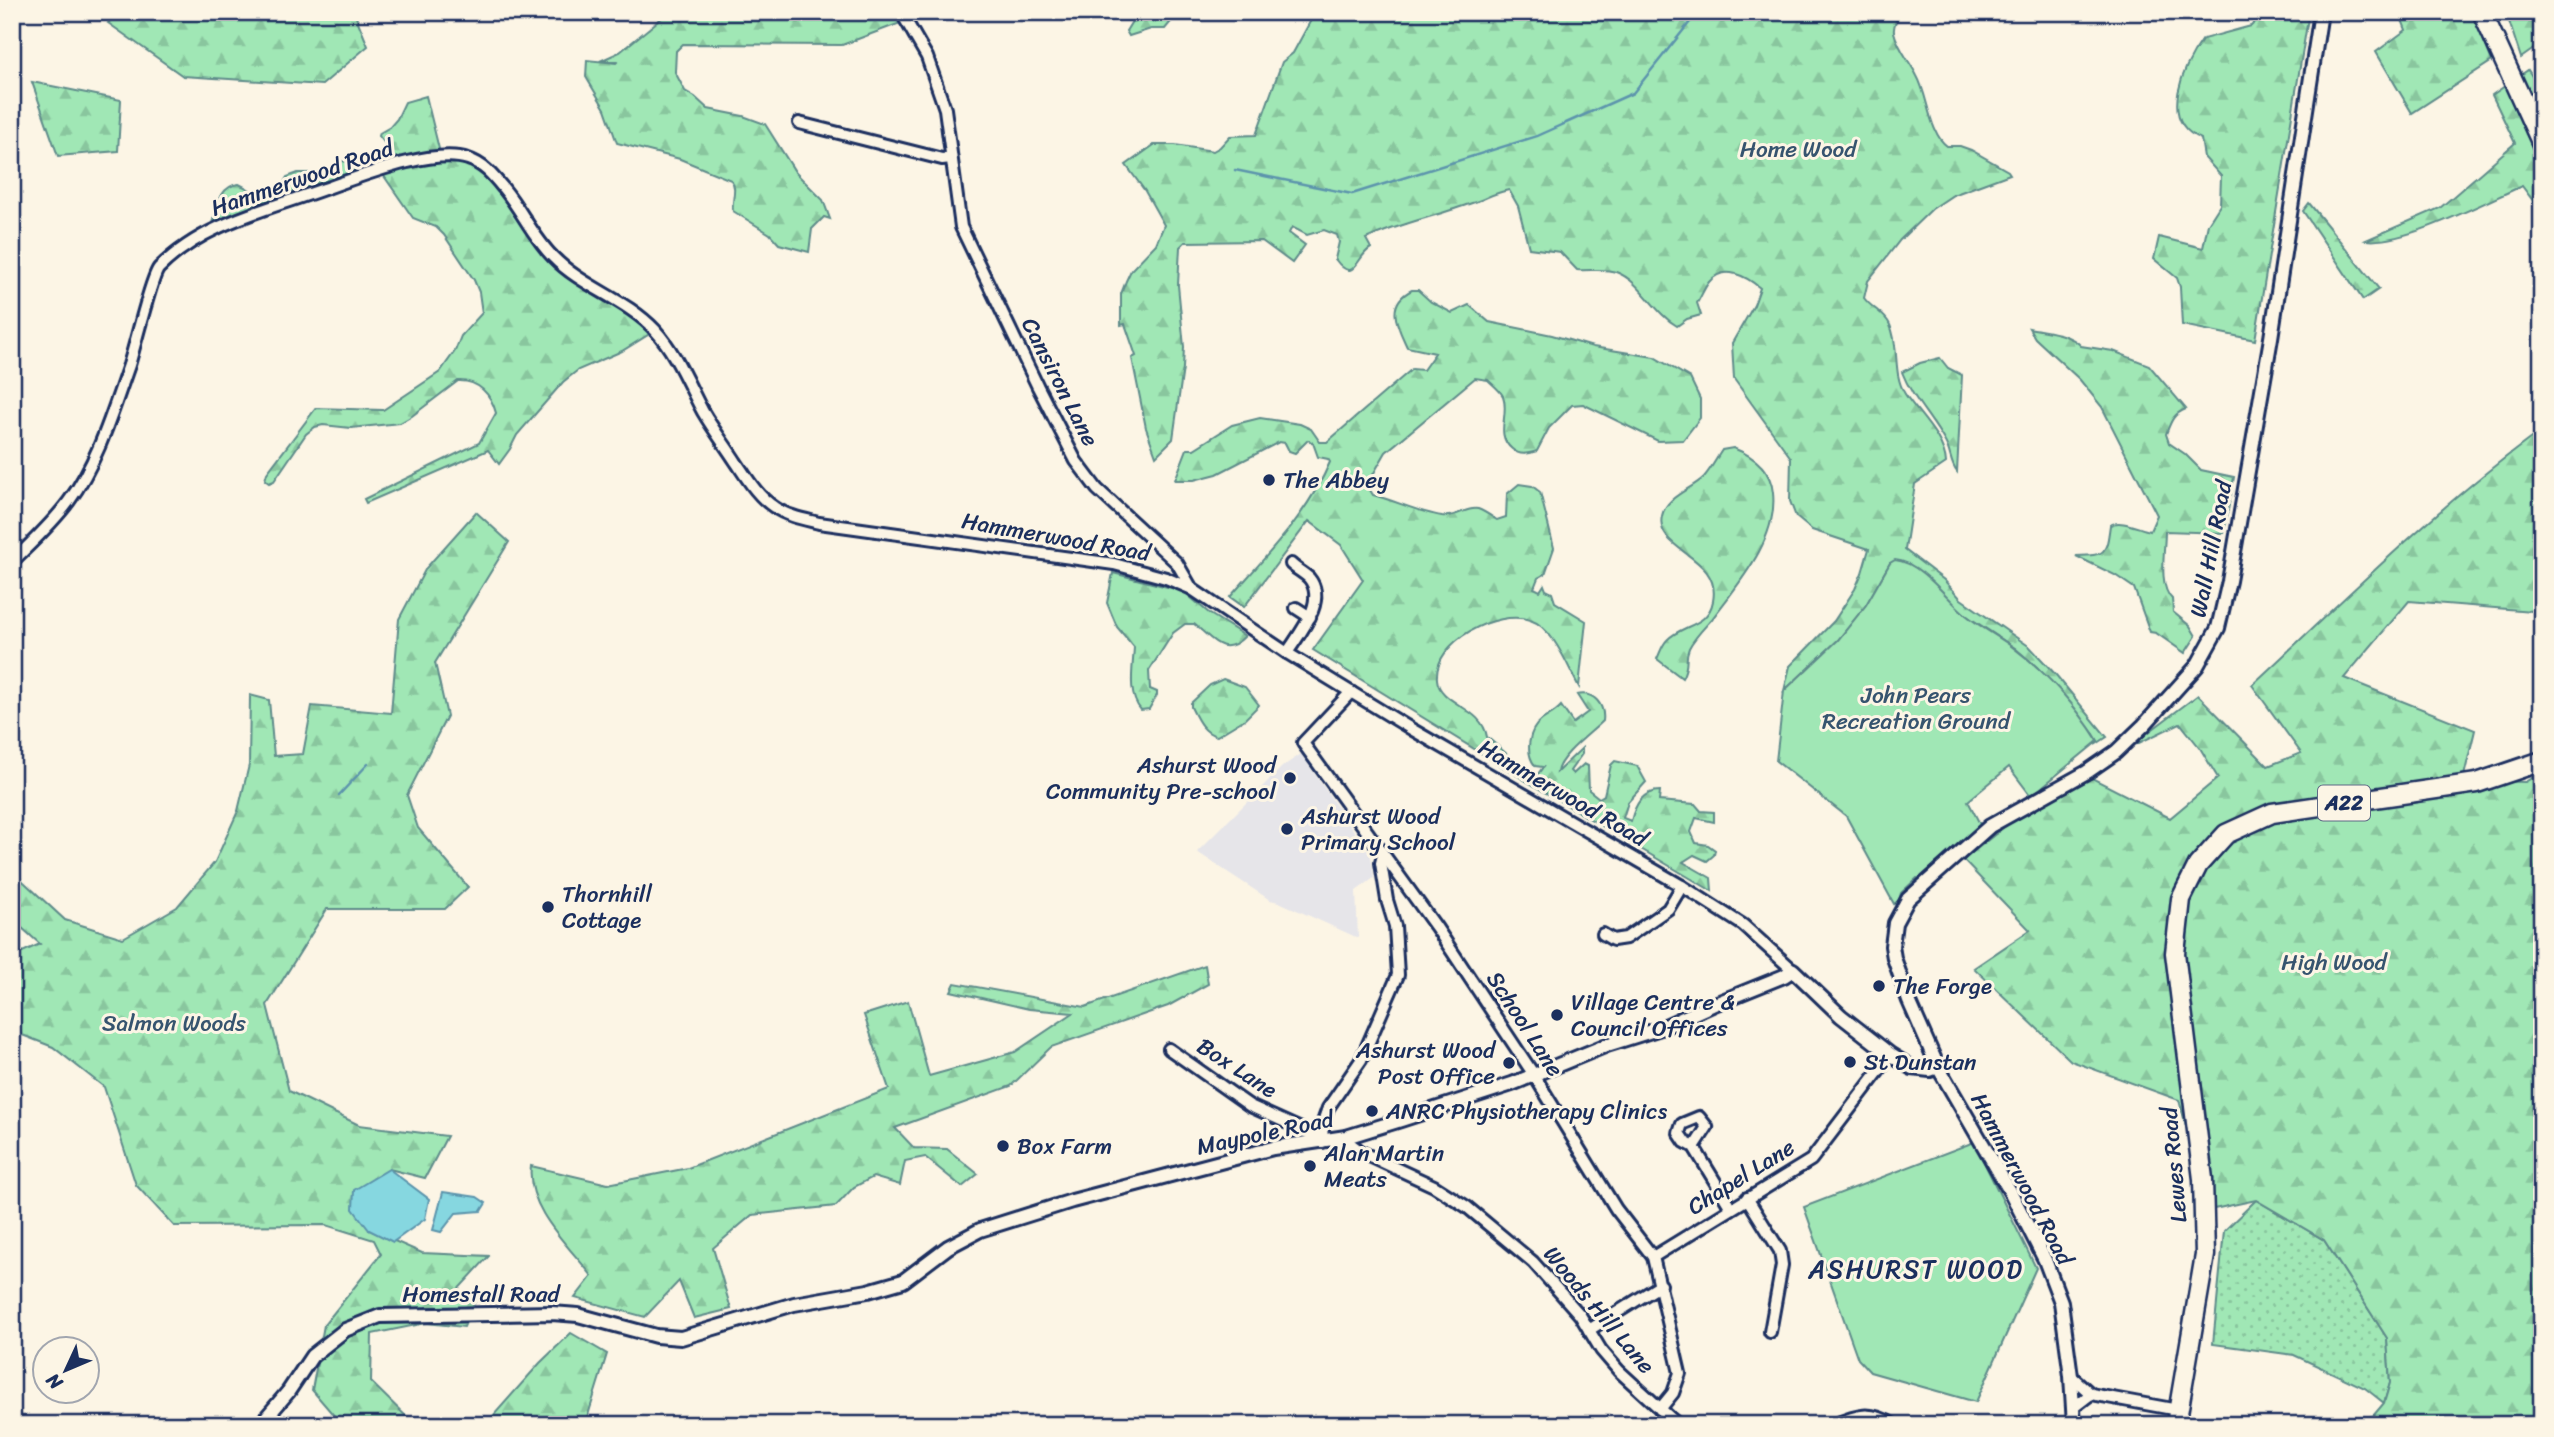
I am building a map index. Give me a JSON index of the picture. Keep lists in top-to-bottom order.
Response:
{
  "streets": {
    "highway": ["A22", "Lewes Road"],
    "street": [
      "Hammerwood Road",
      "Cansiron Lane",
      "Wall Hill Road",
      "School Lane",
      "Box Lane",
      "Maypole Road",
      "Chapel Lane",
      "Homestall Road",
      "Woods Hill Lane"
    ]
  },
  "crossings": [
    ["Hammerwood Road", "Cansiron Lane"],
    ["Hammerwood Road", "Wall Hill Road"],
    ["Hammerwood Road", "School Lane"],
    ["Hammerwood Road", "Maypole Road"],
    ["Hammerwood Road", "Chapel Lane"],
    ["School Lane", "Maypole Road"],
    ["School Lane", "Chapel Lane"],
    ["School Lane", "Woods Hill Lane"],
    ["Box Lane", "Maypole Road"],
    ["Maypole Road", "Homestall Road"],
    ["Maypole Road", "Woods Hill Lane"]
  ],
  "districts": ["ASHURST WOOD"],
  "parks": [
    "Home Wood",
    "John Pears Recreation Ground",
    "High Wood",
    "Salmon Woods"
  ],
  "places": [
    "The Abbey",
    "Ashurst Wood Community Pre-school",
    "Ashurst Wood Primary School",
    "Thornhill Cottage",
    "The Forge",
    "Village Centre & Council Offices",
    "St Dunstan",
    "Ashurst Wood Post Office",
    "ANRC Physiotherapy Clinics",
    "Box Farm",
    "Alan Martin Meats"
  ],
  "north": "bottom left"
}
